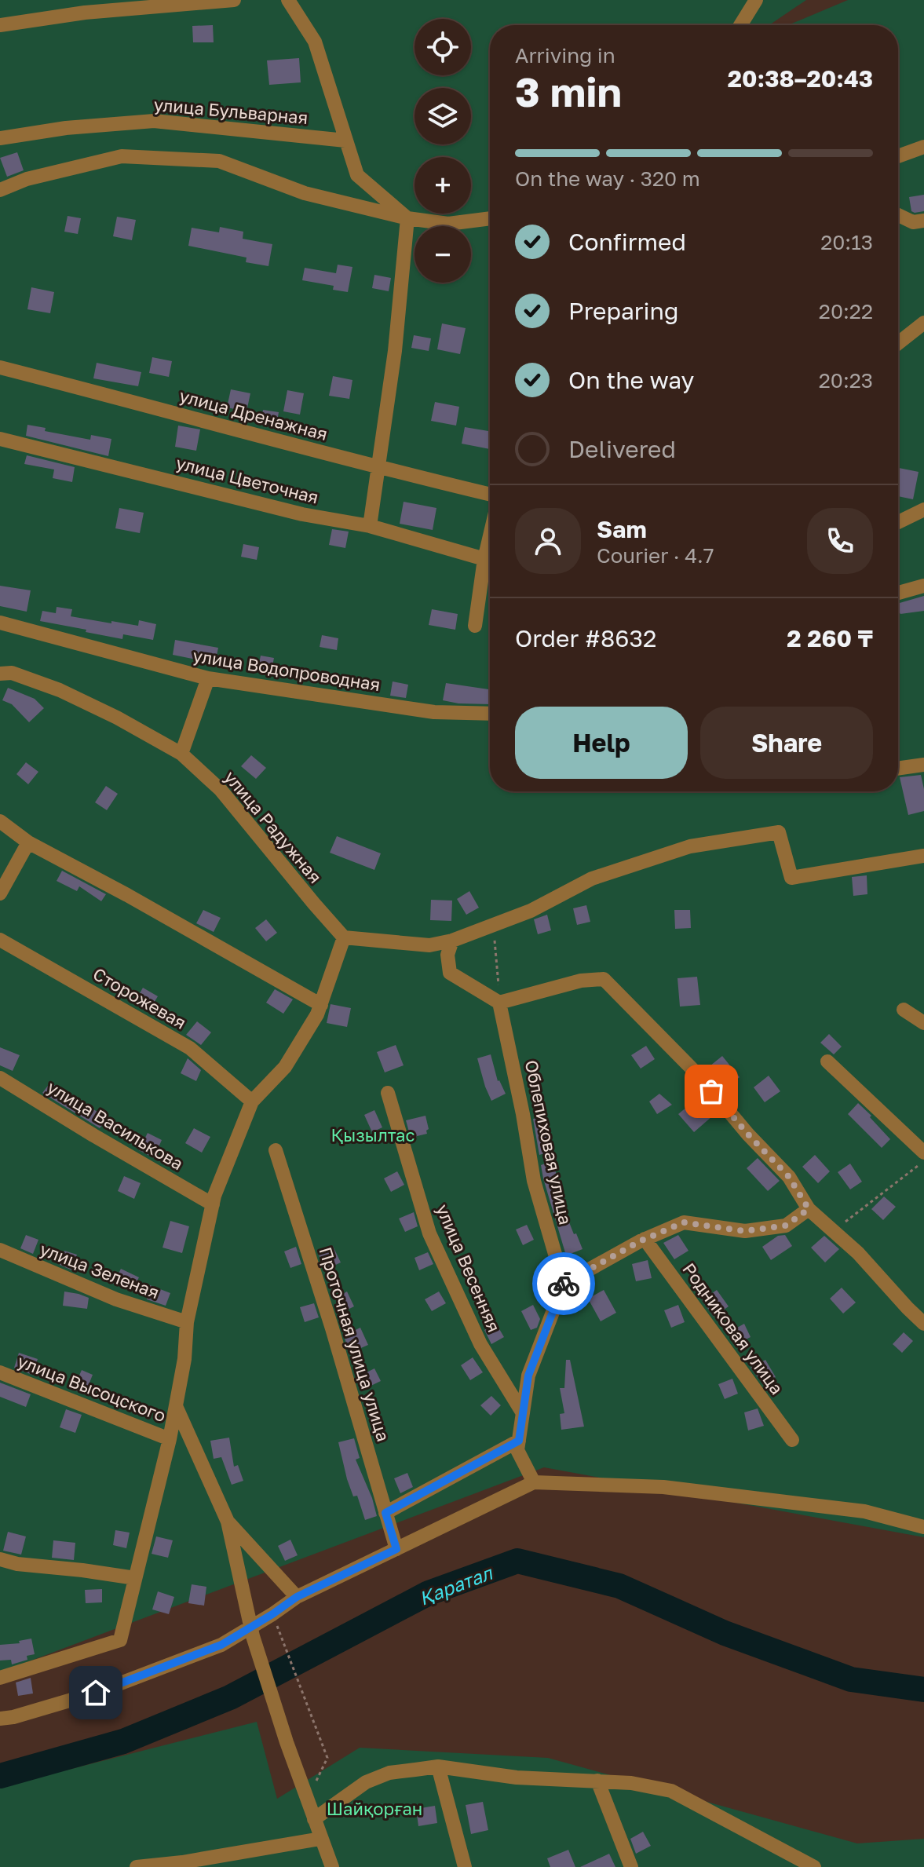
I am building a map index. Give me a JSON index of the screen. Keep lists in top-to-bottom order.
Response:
{
  "streets": {
    "street": [
      "улица Бульварная",
      "улица Дренажная",
      "улица Цветочная",
      "улица Водопроводная",
      "улица Радужная",
      "Сторожевая",
      "улица Василькова",
      "Облепиховая улица",
      "улица Весенняя",
      "улица Зеленая",
      "Родниковая улица",
      "Проточная улица улица",
      "улица Высоцского"
    ]
  },
  "water": ["Қаратал"],
  "parks": ["Қызылтас", "Шайқорған"],
  "page": {
    "map_buttons": ["+", "−"],
    "heading": ["3 min", "Arriving in", "20:38–20:43"],
    "panel": [
      "Sam",
      "Courier · 4.7",
      "Order #8632",
      "2 260 ₸"
    ],
    "bar": "On the way · 320 m",
    "list": [
      ["Confirmed", "20:13"],
      ["Preparing", "20:22"],
      ["On the way", "20:23"],
      "Delivered"
    ],
    "buttons": ["Help", "Share"]
  }
}
